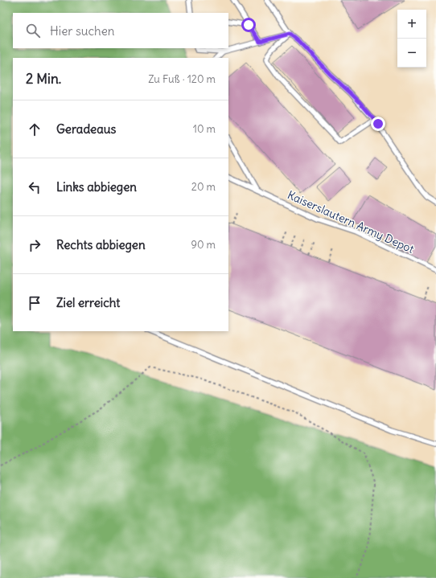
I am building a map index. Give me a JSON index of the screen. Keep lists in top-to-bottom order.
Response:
{
  "streets": {
    "lane": ["Kaiserslautern Army Depot"]
  },
  "page": {
    "map_buttons": ["+", "−"],
    "search": "Hier suchen",
    "heading": ["2 Min.", "Zu Fuß · 120 m"],
    "list": [
      ["Geradeaus", "10 m"],
      ["Links abbiegen", "20 m"],
      ["Rechts abbiegen", "90 m"],
      "Ziel erreicht"
    ]
  }
}
